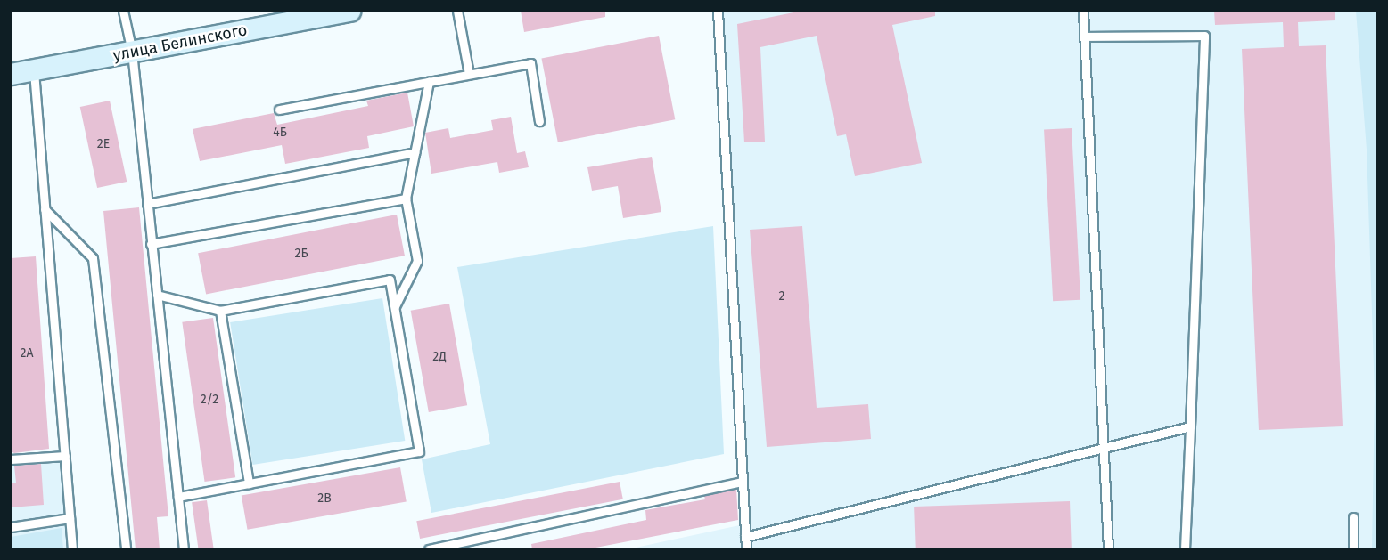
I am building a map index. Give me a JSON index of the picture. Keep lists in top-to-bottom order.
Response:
{
  "streets": {
    "street": ["улица Белинского"]
  },
  "house_numbers": [
    "4Б",
    "2Е",
    "2Б",
    "2",
    "2А",
    "2Д",
    "2/2",
    "2В"
  ]
}
